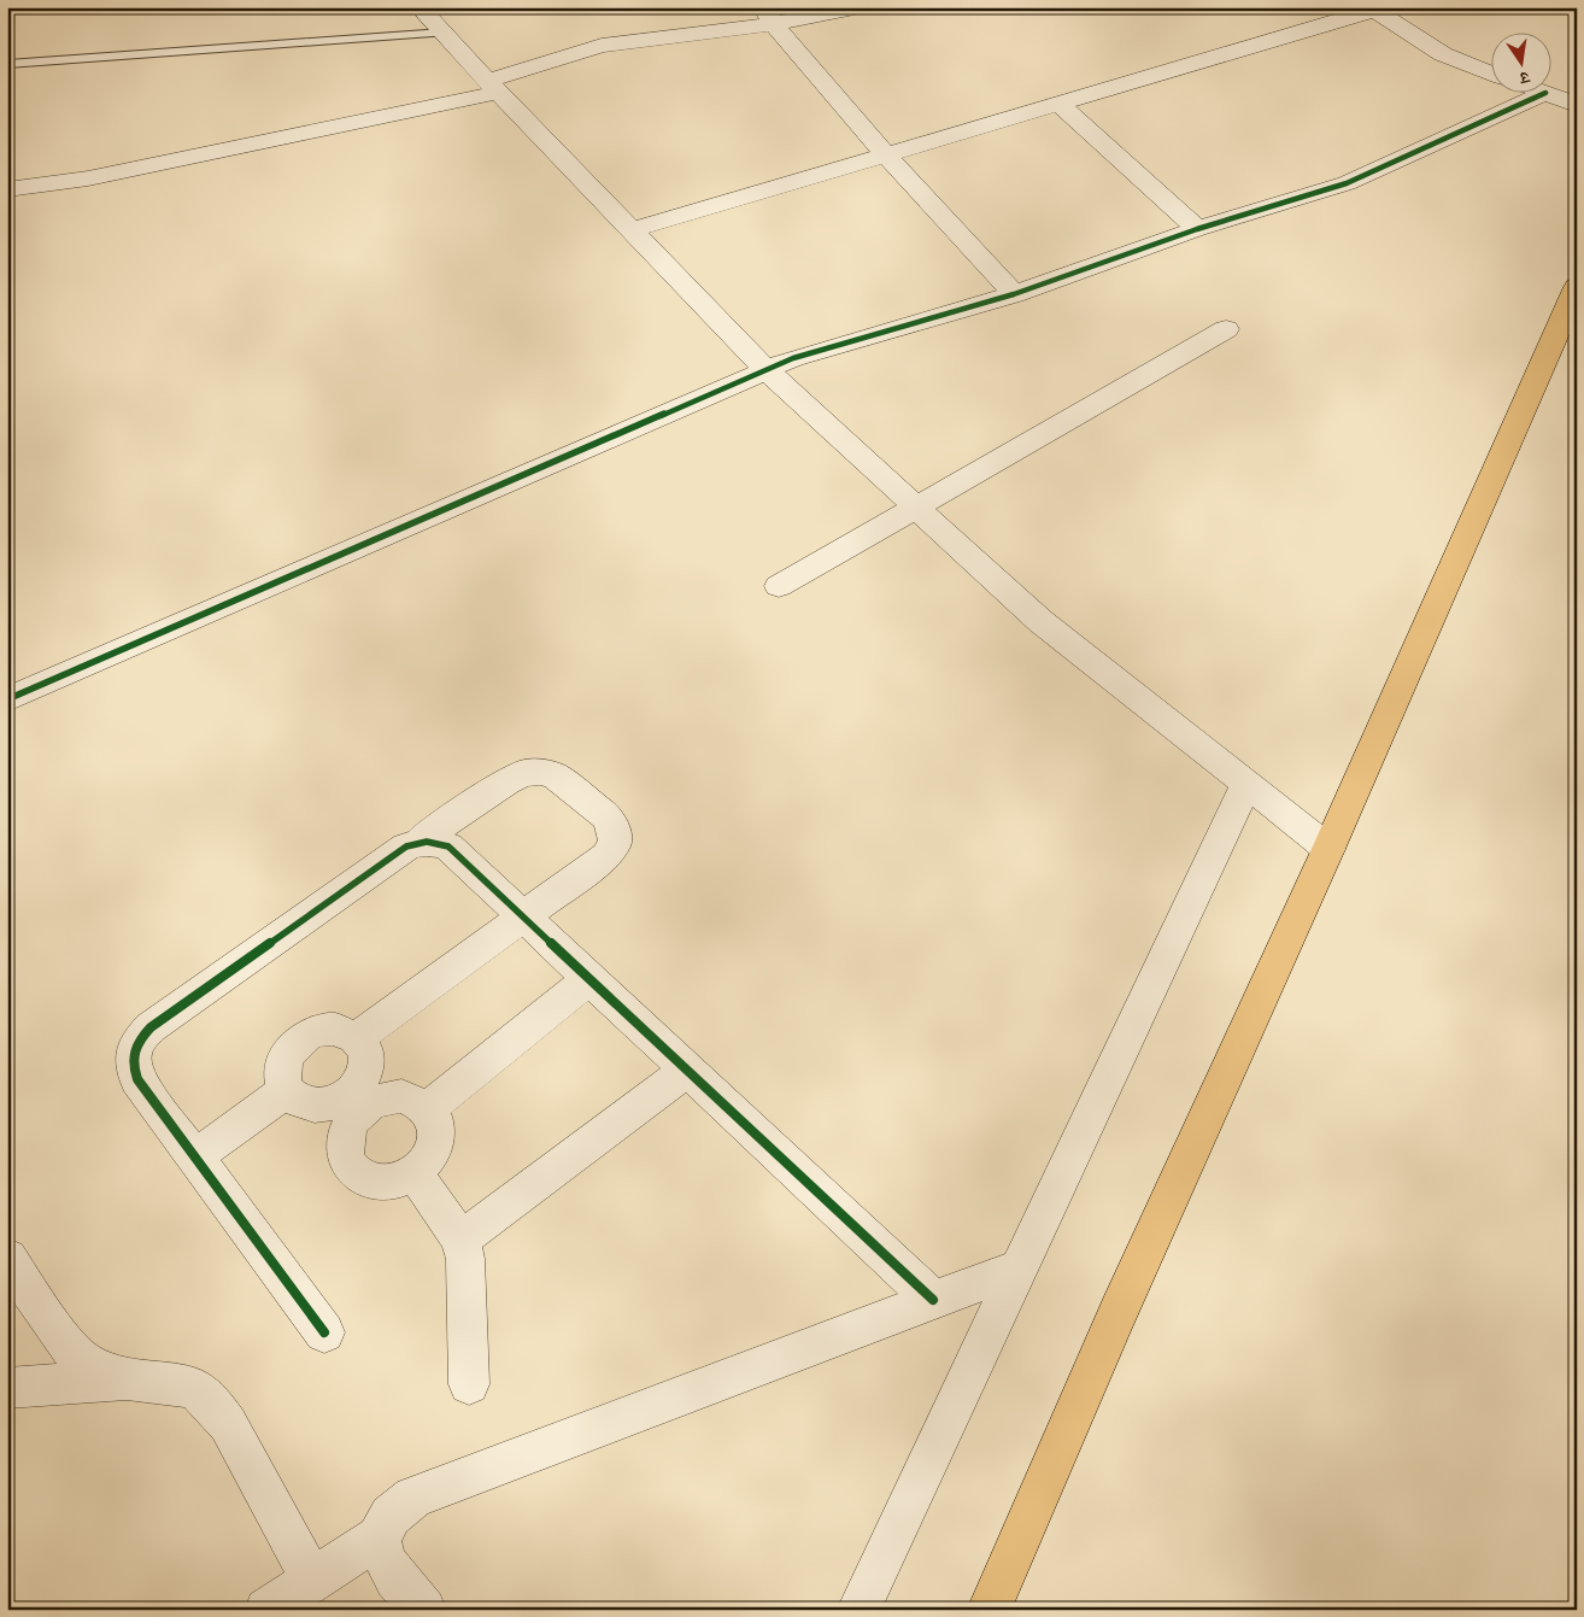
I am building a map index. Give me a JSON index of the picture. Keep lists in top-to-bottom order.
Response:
{
  "north": "bottom"
}
